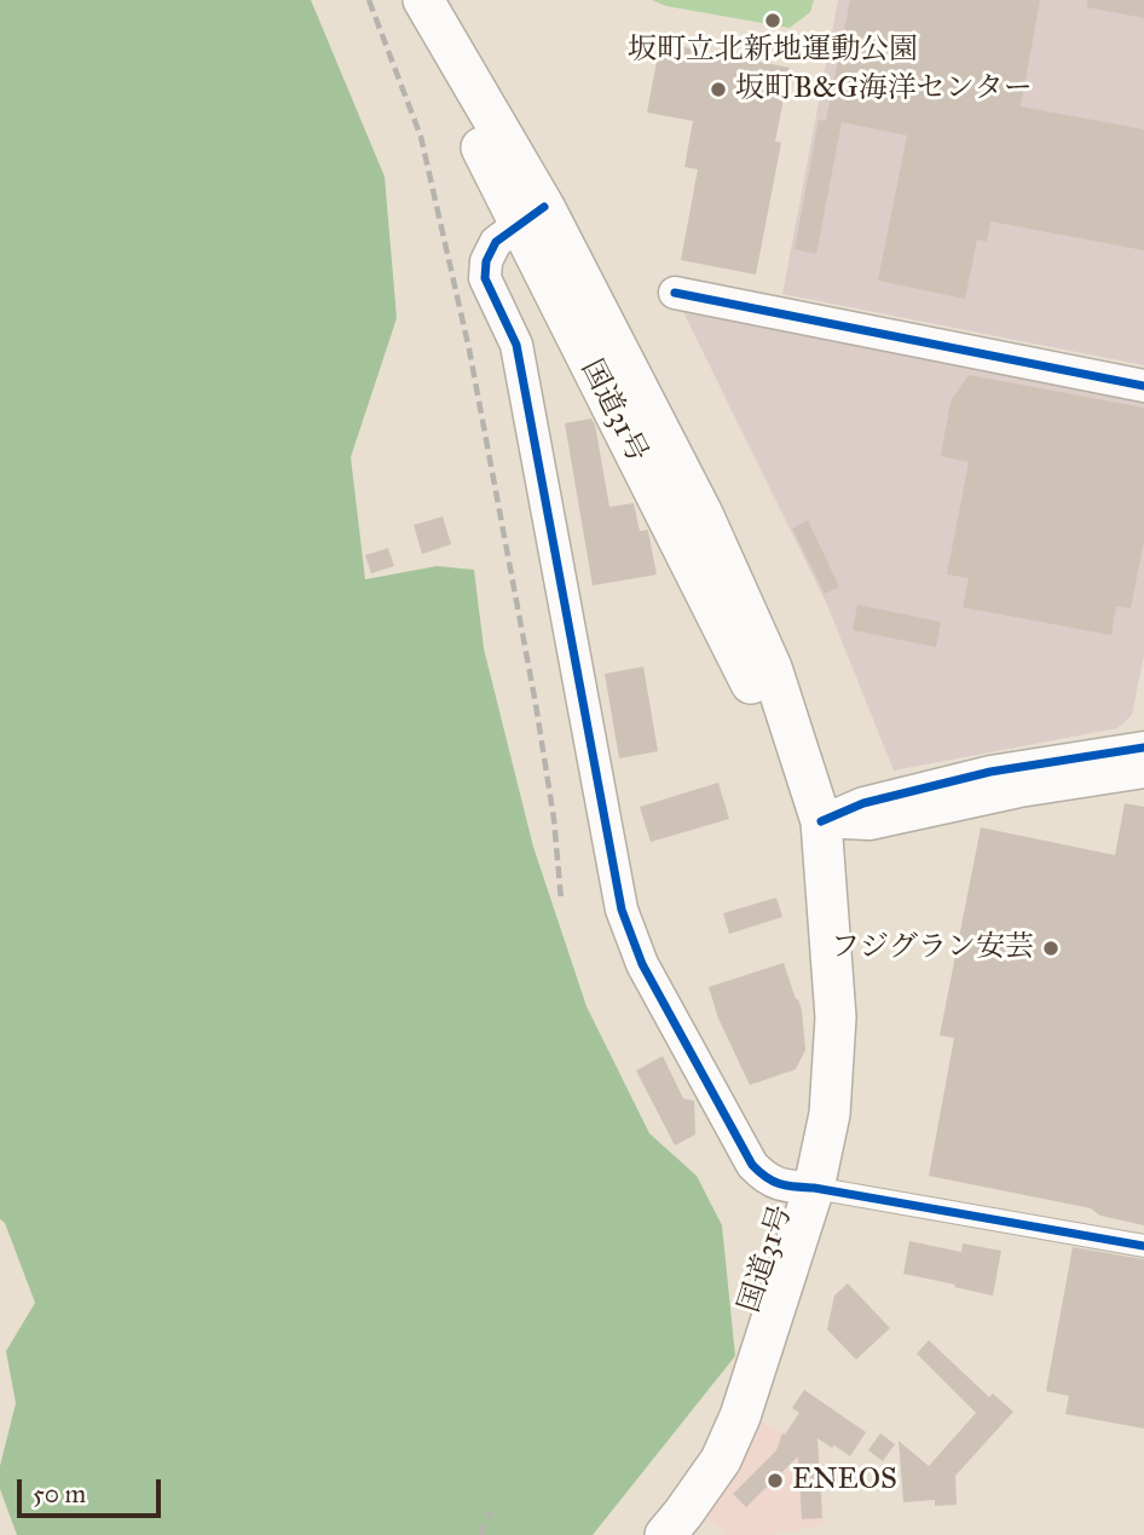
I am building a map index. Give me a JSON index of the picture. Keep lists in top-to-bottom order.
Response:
{
  "streets": {
    "highway": ["国道31号"]
  },
  "places": [
    "坂町立北新地運動公園",
    "坂町B&G海洋センター",
    "フジグラン安芸",
    "ENEOS"
  ],
  "scale_bar": "50 m"
}
